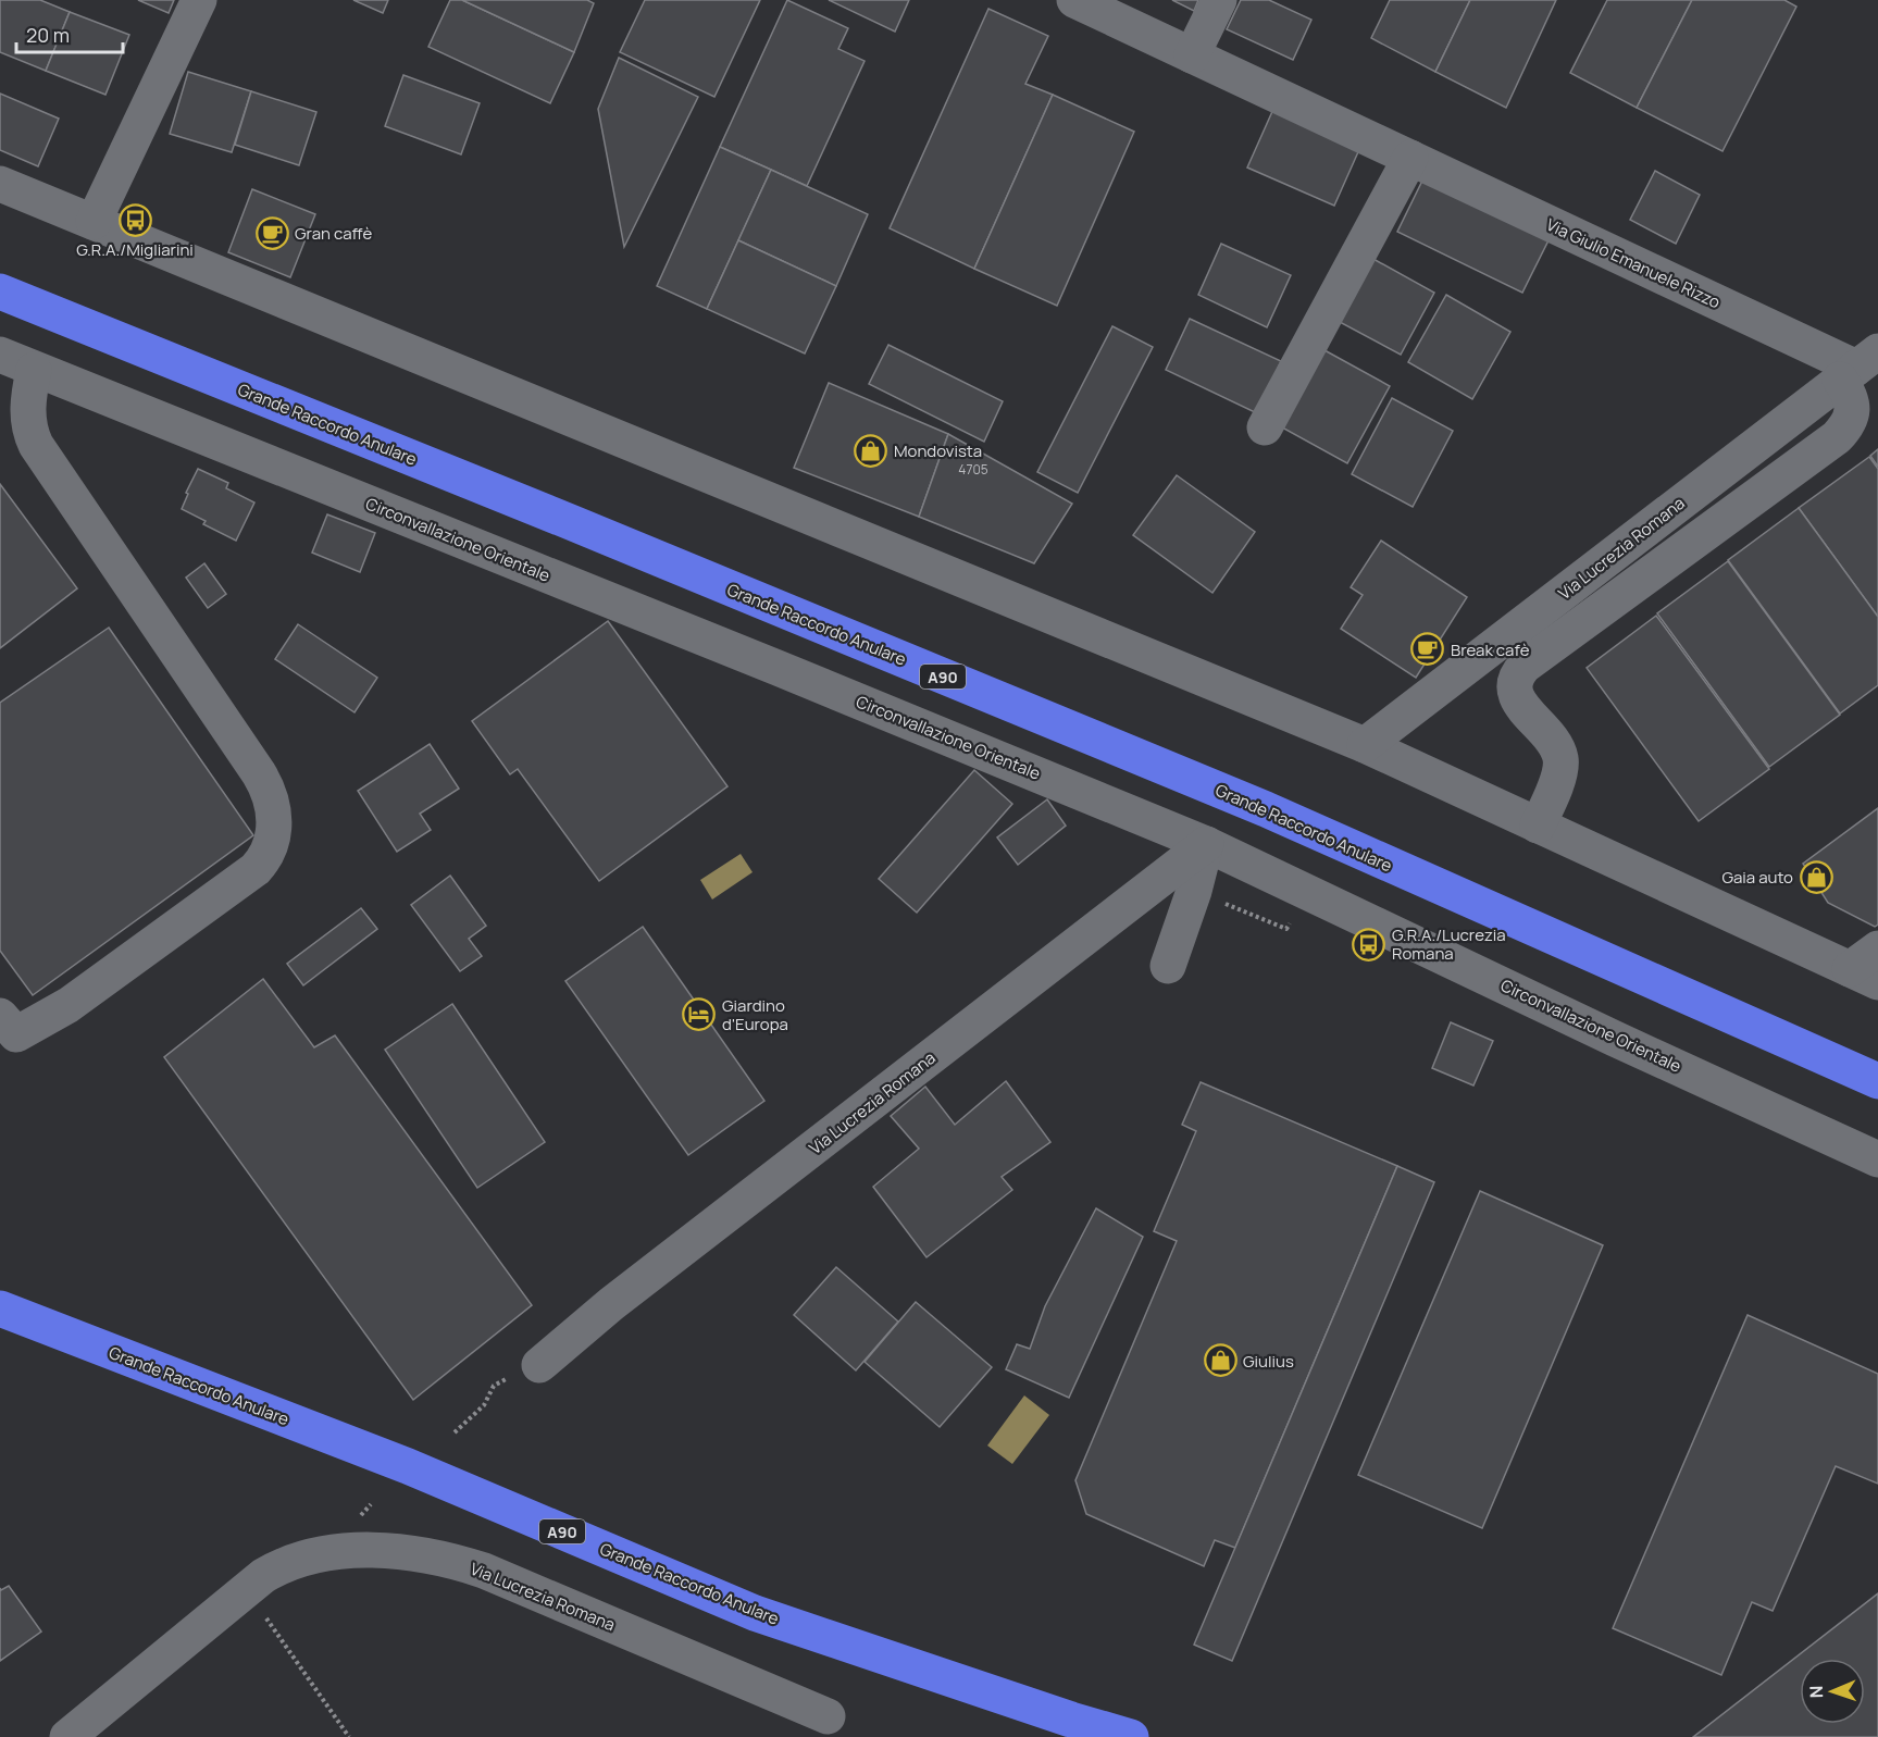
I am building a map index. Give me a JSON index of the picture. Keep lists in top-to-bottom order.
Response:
{
  "streets": {
    "highway": ["Grande Raccordo Anulare", "A90"],
    "street": ["Via Giulio Emanuele Rizzo", "Circonvallazione Orientale", "Via Lucrezia Romana"]
  },
  "crossings": [
    ["Via Giulio Emanuele Rizzo", "Via Lucrezia Romana"],
    ["Circonvallazione Orientale", "Via Lucrezia Romana"]
  ],
  "places": {
    "bus stop": ["G.R.A./Migliarini", "G.R.A./Lucrezia Romana"],
    "cafe": ["Gran caffè", "Break cafè"],
    "shop": ["Mondovista", "Gaia auto", "Giulius"],
    "hotel": ["Giardino d'Europa"]
  },
  "house_numbers": ["4705"],
  "scale_bar": "20 m",
  "north": "left"
}
